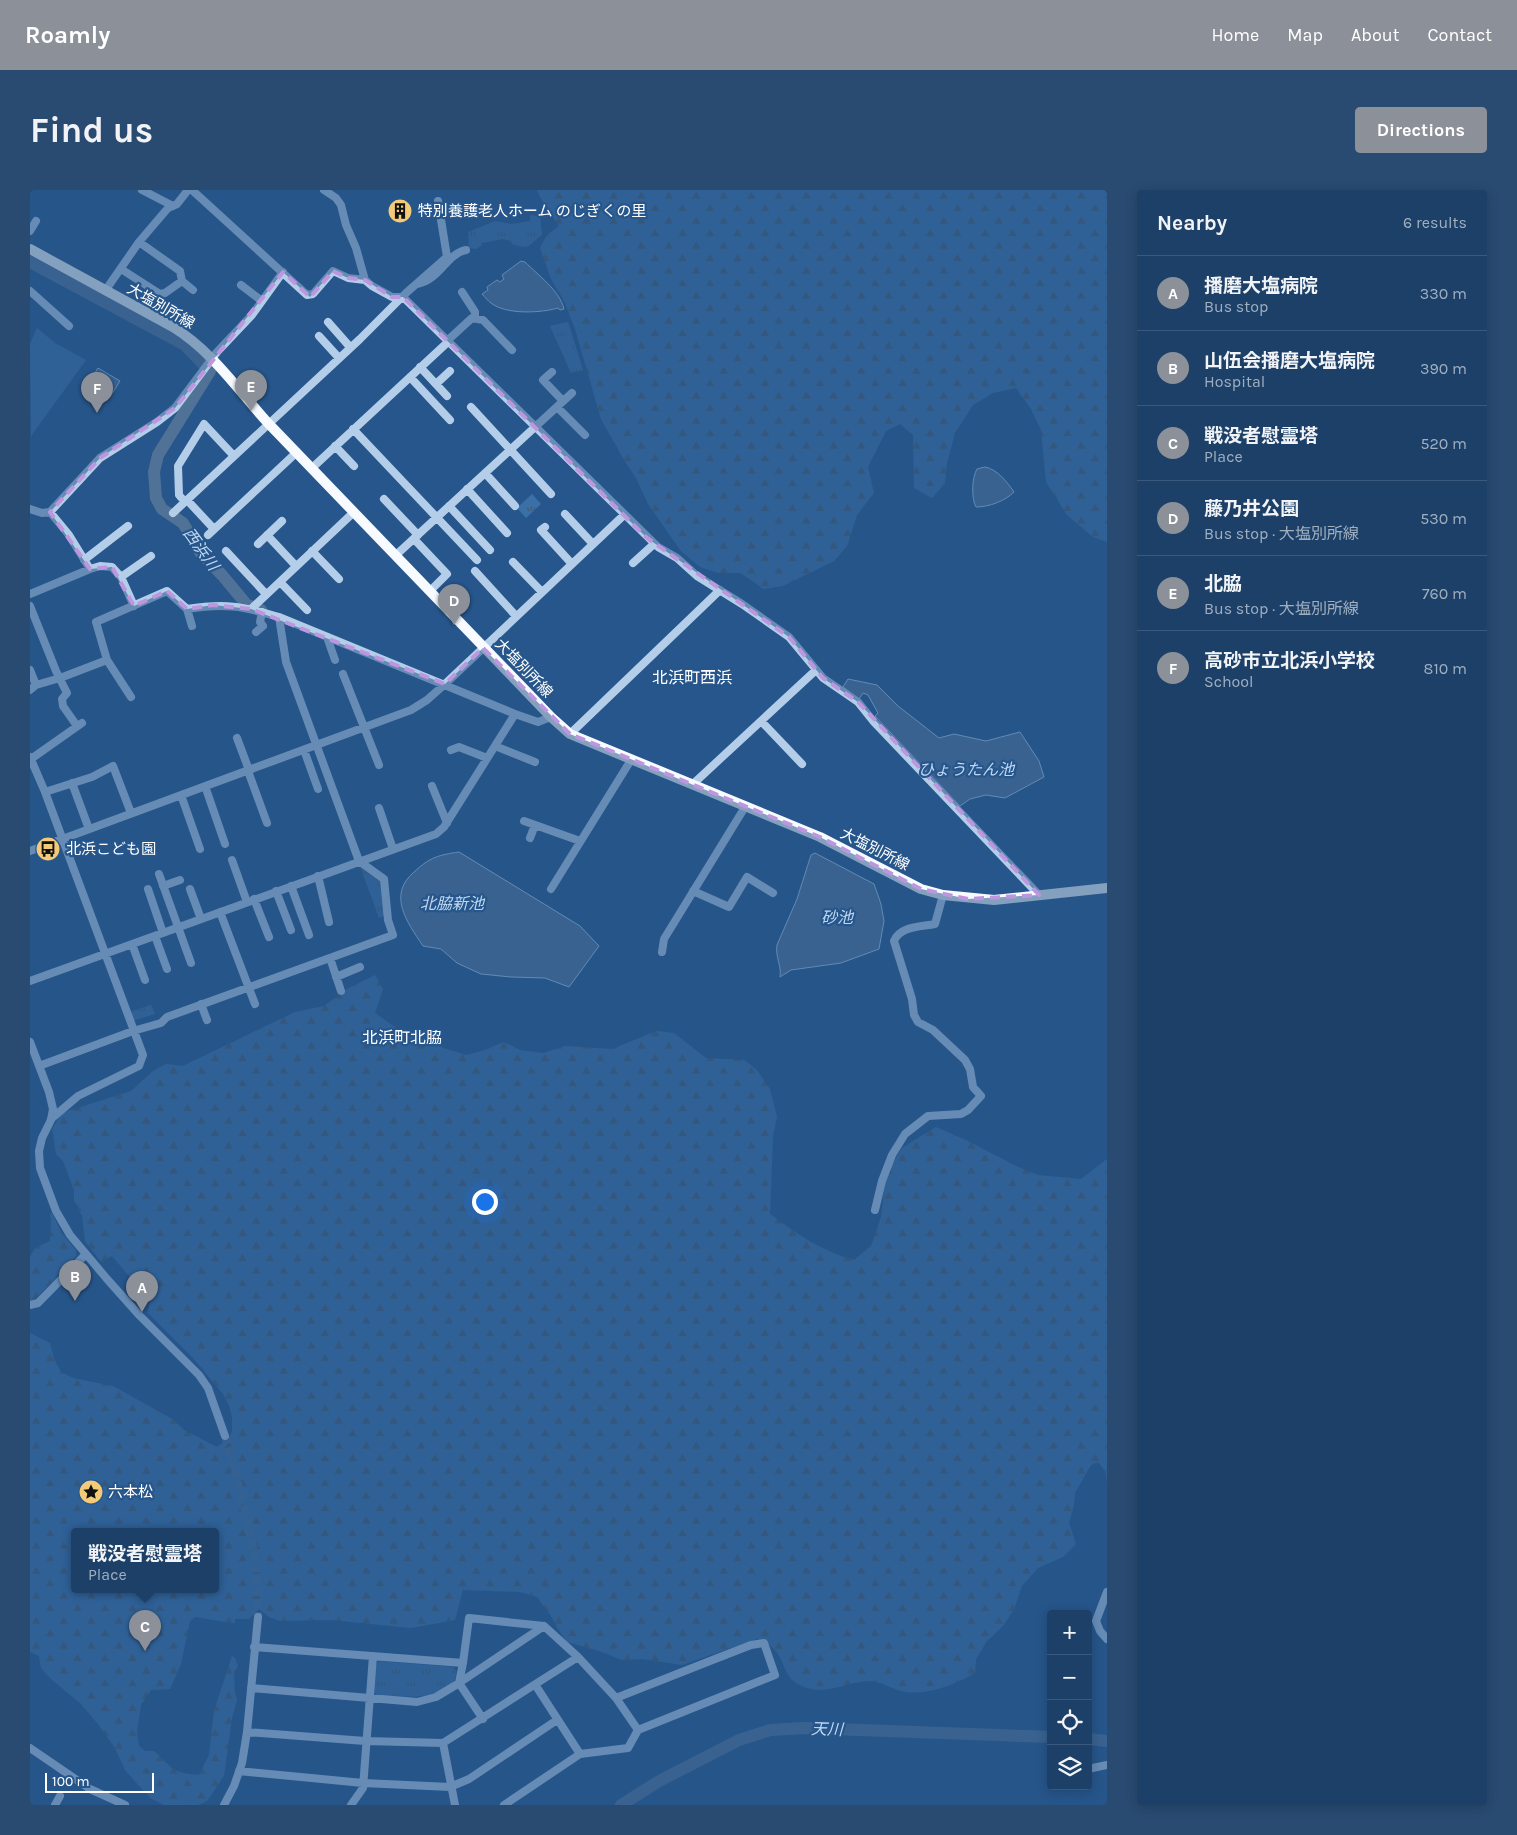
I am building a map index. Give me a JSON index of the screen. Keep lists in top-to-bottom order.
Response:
{
  "streets": {
    "main road": ["大塩別所線"]
  },
  "districts": ["北浜町西浜", "北浜町北脇"],
  "water": [
    "西浜川",
    "ひょうたん池",
    "北脇新池",
    "砂池",
    "天川"
  ],
  "places": {
    "building": ["特別養護老人ホーム のじぎくの里"],
    "bus stop": ["北浜こども園"],
    "place": ["六本松"]
  },
  "scale_bar": "100 m",
  "page": {
    "header": "Roamly",
    "nav": [
      "Home",
      "Map",
      "About",
      "Contact"
    ],
    "buttons": "Directions",
    "title": "Find us",
    "heading": ["Nearby", "6 results"],
    "list": [
      {
        "mark": "A",
        "name": "播磨大塩病院",
        "note": "Bus stop",
        "value": "330 m"
      },
      {
        "mark": "B",
        "name": "山伍会播磨大塩病院",
        "note": "Hospital",
        "value": "390 m"
      },
      {
        "mark": "C",
        "name": "戦没者慰霊塔",
        "note": "Place",
        "value": "520 m"
      },
      {
        "mark": "D",
        "name": "藤乃井公園",
        "note": "Bus stop · 大塩別所線",
        "value": "530 m"
      },
      {
        "mark": "E",
        "name": "北脇",
        "note": "Bus stop · 大塩別所線",
        "value": "760 m"
      },
      {
        "mark": "F",
        "name": "高砂市立北浜小学校",
        "note": "School",
        "value": "810 m"
      }
    ],
    "pins": [
      "E",
      "F",
      "D",
      "B",
      "A",
      "C"
    ],
    "popup": ["戦没者慰霊塔", "Place"],
    "map_buttons": ["+", "−"],
    "scale": "100 m"
  }
}
